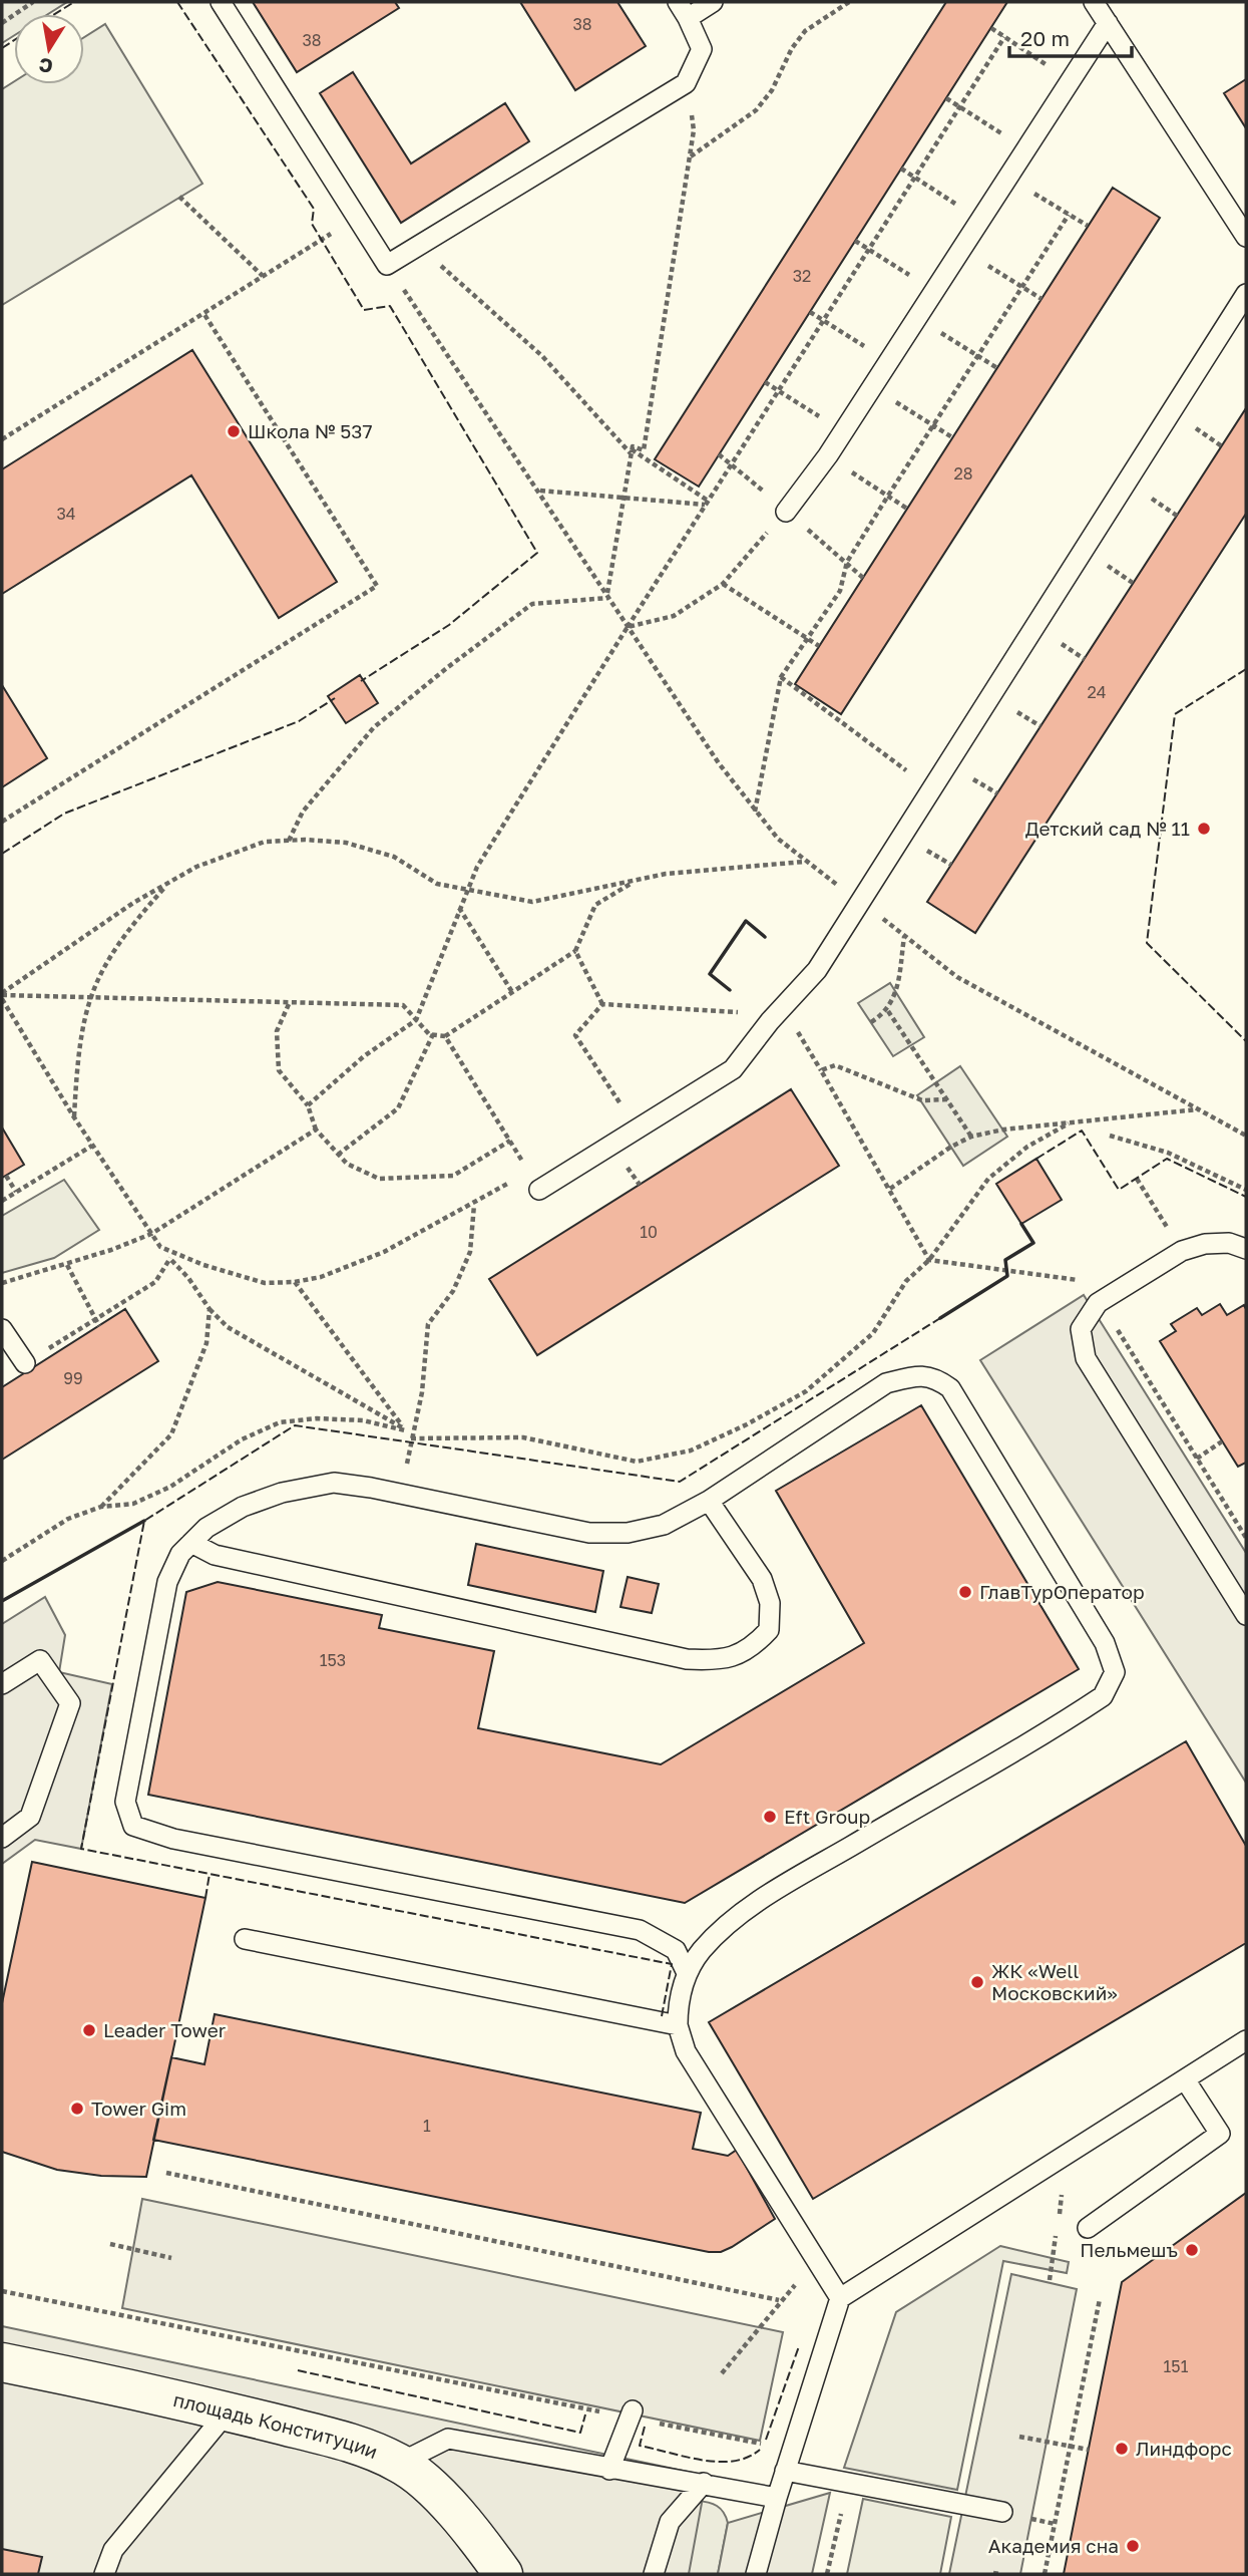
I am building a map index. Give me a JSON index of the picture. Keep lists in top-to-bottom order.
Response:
{
  "streets": {
    "main road": ["площадь Конституции"]
  },
  "places": [
    "Школа № 537",
    "Детский сад № 11",
    "ГлавТурОператор",
    "Eft Group",
    "ЖК «Well Московский»",
    "Leader Tower",
    "Tower Gim",
    "Пельмешъ",
    "Линдфорс",
    "Академия сна"
  ],
  "house_numbers": [
    "38",
    "38",
    "32",
    "28",
    "34",
    "24",
    "10",
    "99",
    "153",
    "1",
    "151"
  ],
  "scale_bar": "20 m",
  "north": "bottom"
}
